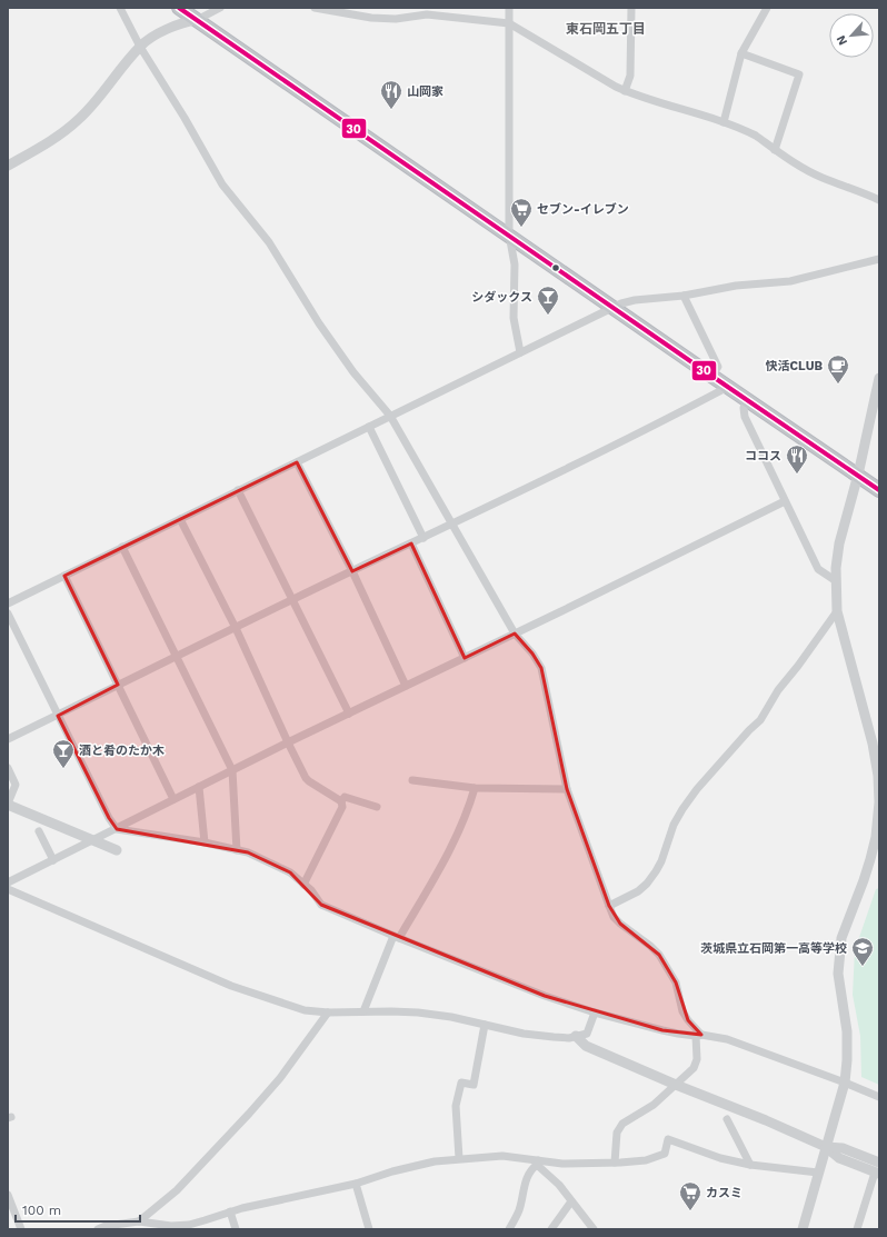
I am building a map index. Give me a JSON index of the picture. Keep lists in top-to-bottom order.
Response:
{
  "districts": ["東石岡五丁目"],
  "places": {
    "restaurant": ["山岡家", "ココス"],
    "supermarket": ["セブン-イレブン", "カスミ"],
    "bar": ["シダックス", "酒と肴のたか木"],
    "cafe": ["快活CLUB"],
    "school or university": ["茨城県立石岡第一高等学校"]
  },
  "lines": ["transit line 30"],
  "scale_bar": "100 m",
  "north": "bottom left"
}
